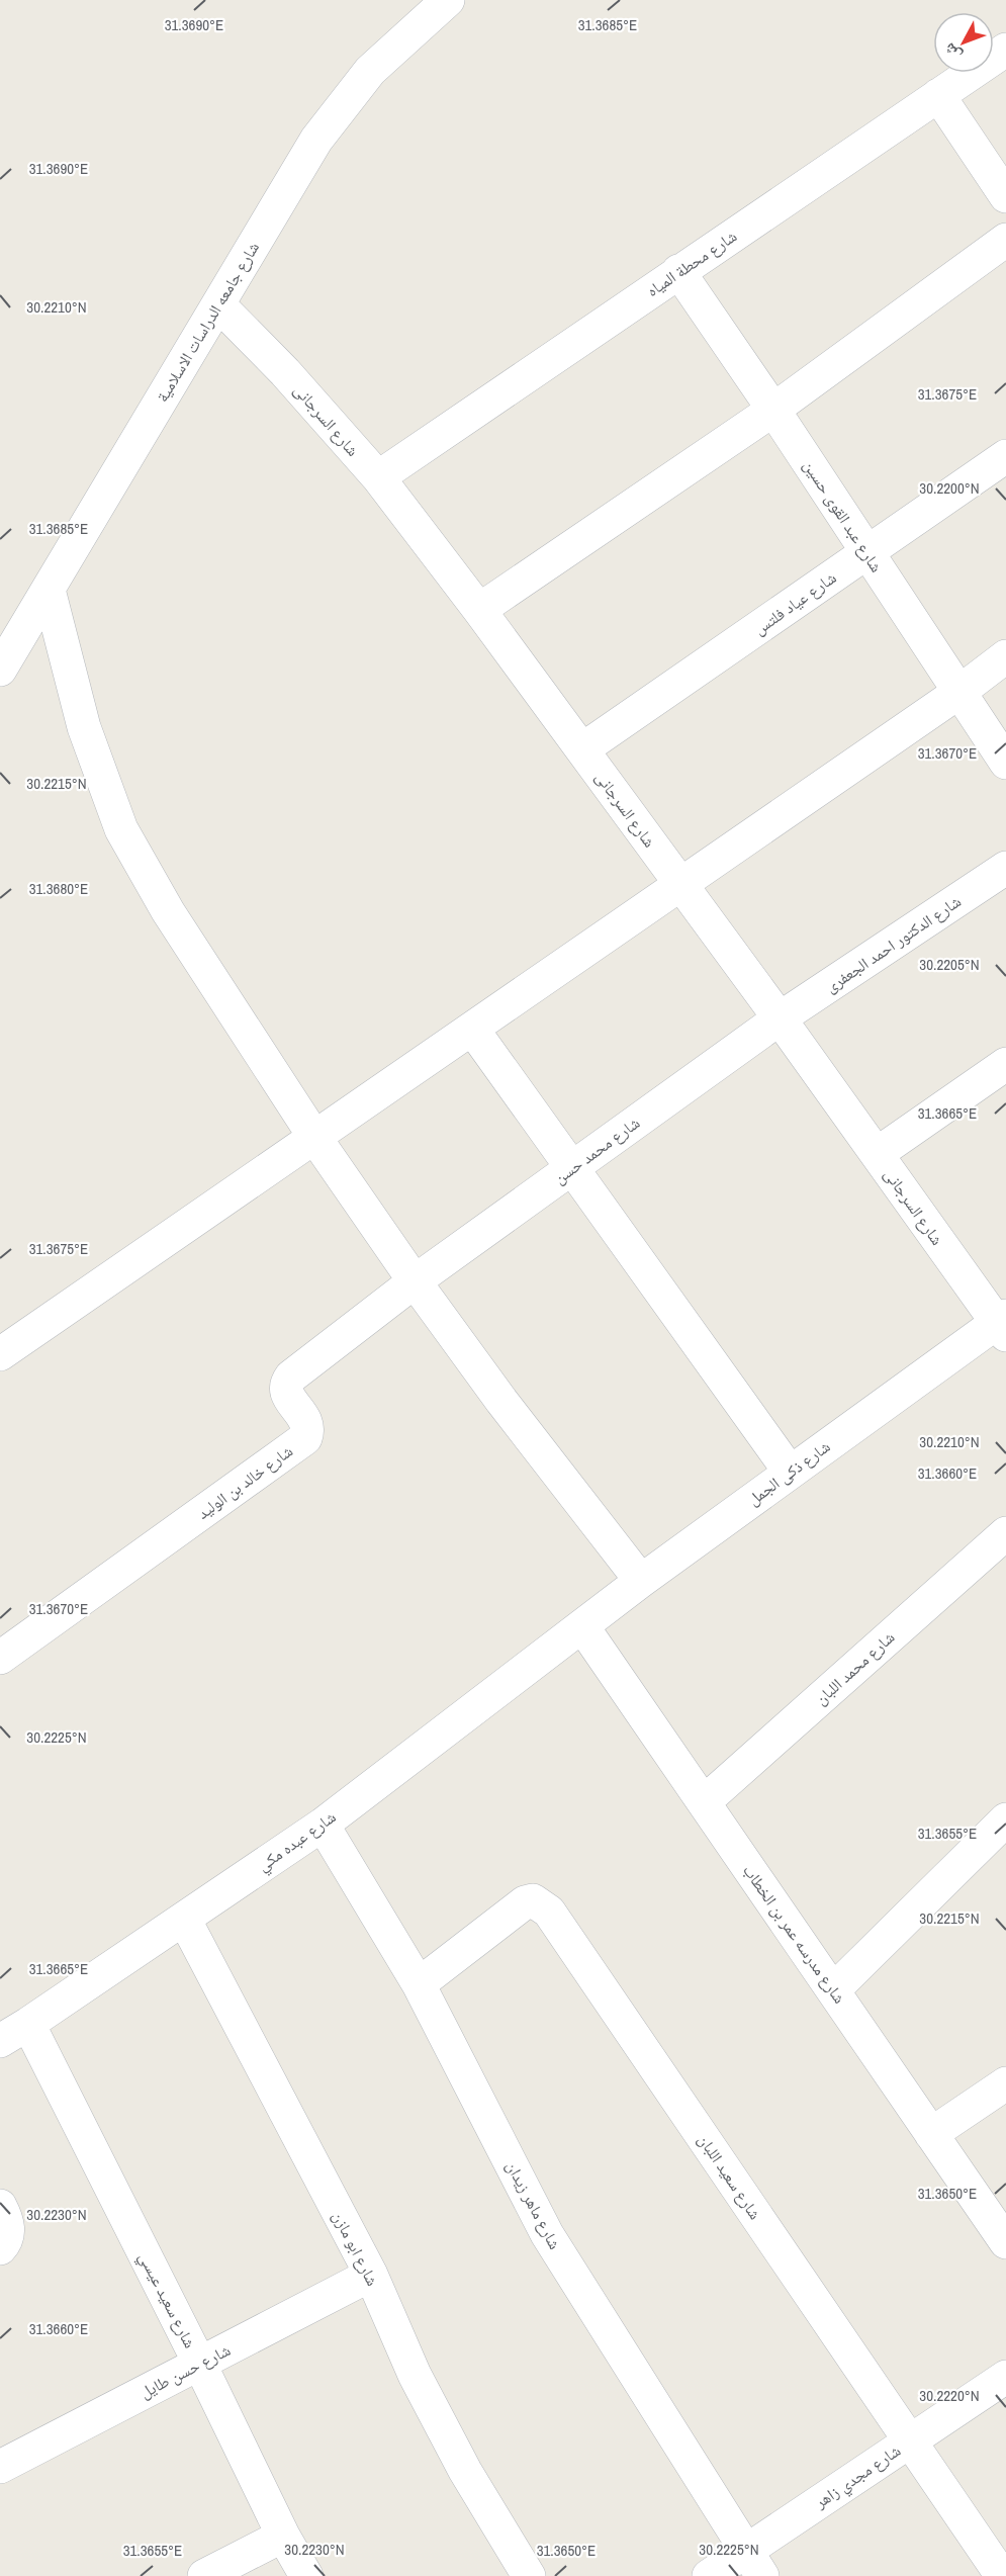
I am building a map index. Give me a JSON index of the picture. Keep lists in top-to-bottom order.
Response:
{
  "streets": {
    "street": [
      "شارع محطة المياه",
      "شارع جامعه الدراسات الاسلامية",
      "شارع السرجانى",
      "شارع عبد القوى حسين",
      "شارع عياد فلتس",
      "شارع الدكتور احمد الجعفرى",
      "شارع محمد حسن",
      "شارع ذكى الجمل",
      "شارع خالد بن الوليد",
      "شارع محمد اللبان",
      "شارع عبده مكي",
      "شارع مدرسه عمر بن الخطاب",
      "شارع سعيد اللبان",
      "شارع ماهر زيدان",
      "شارع ابو مازن",
      "شارع سعيد عيسي",
      "شارع حسن طايل",
      "شارع مجدي زاهر"
    ]
  },
  "crossings": [
    ["شارع محطة المياه", "شارع السرجانى"],
    ["شارع محطة المياه", "شارع عبد القوى حسين"],
    ["شارع جامعه الدراسات الاسلامية", "شارع السرجانى"],
    ["شارع السرجانى", "شارع عياد فلتس"],
    ["شارع السرجانى", "شارع الدكتور احمد الجعفرى"],
    ["شارع السرجانى", "شارع محمد حسن"],
    ["شارع السرجانى", "شارع ذكى الجمل"],
    ["شارع عبد القوى حسين", "شارع عياد فلتس"],
    ["شارع الدكتور احمد الجعفرى", "شارع محمد حسن"],
    ["شارع محمد حسن", "شارع خالد بن الوليد"],
    ["شارع ذكى الجمل", "شارع عبده مكي"],
    ["شارع ذكى الجمل", "شارع مدرسه عمر بن الخطاب"],
    ["شارع محمد اللبان", "شارع مدرسه عمر بن الخطاب"],
    ["شارع عبده مكي", "شارع مدرسه عمر بن الخطاب"],
    ["شارع عبده مكي", "شارع ماهر زيدان"],
    ["شارع عبده مكي", "شارع ابو مازن"],
    ["شارع عبده مكي", "شارع سعيد عيسي"],
    ["شارع سعيد اللبان", "شارع ماهر زيدان"],
    ["شارع سعيد اللبان", "شارع مجدي زاهر"],
    ["شارع ماهر زيدان", "شارع مجدي زاهر"],
    ["شارع ابو مازن", "شارع حسن طايل"],
    ["شارع سعيد عيسي", "شارع حسن طايل"]
  ],
  "north": "bottom left",
  "coordinates": [
    "31.3690°E",
    "31.3685°E",
    "30.2210°N",
    "31.3675°E",
    "30.2200°N",
    "31.3670°E",
    "30.2215°N",
    "31.3680°E",
    "30.2205°N",
    "31.3665°E",
    "31.3660°E",
    "30.2225°N",
    "31.3655°E",
    "31.3650°E",
    "30.2230°N",
    "30.2220°N"
  ]
}
